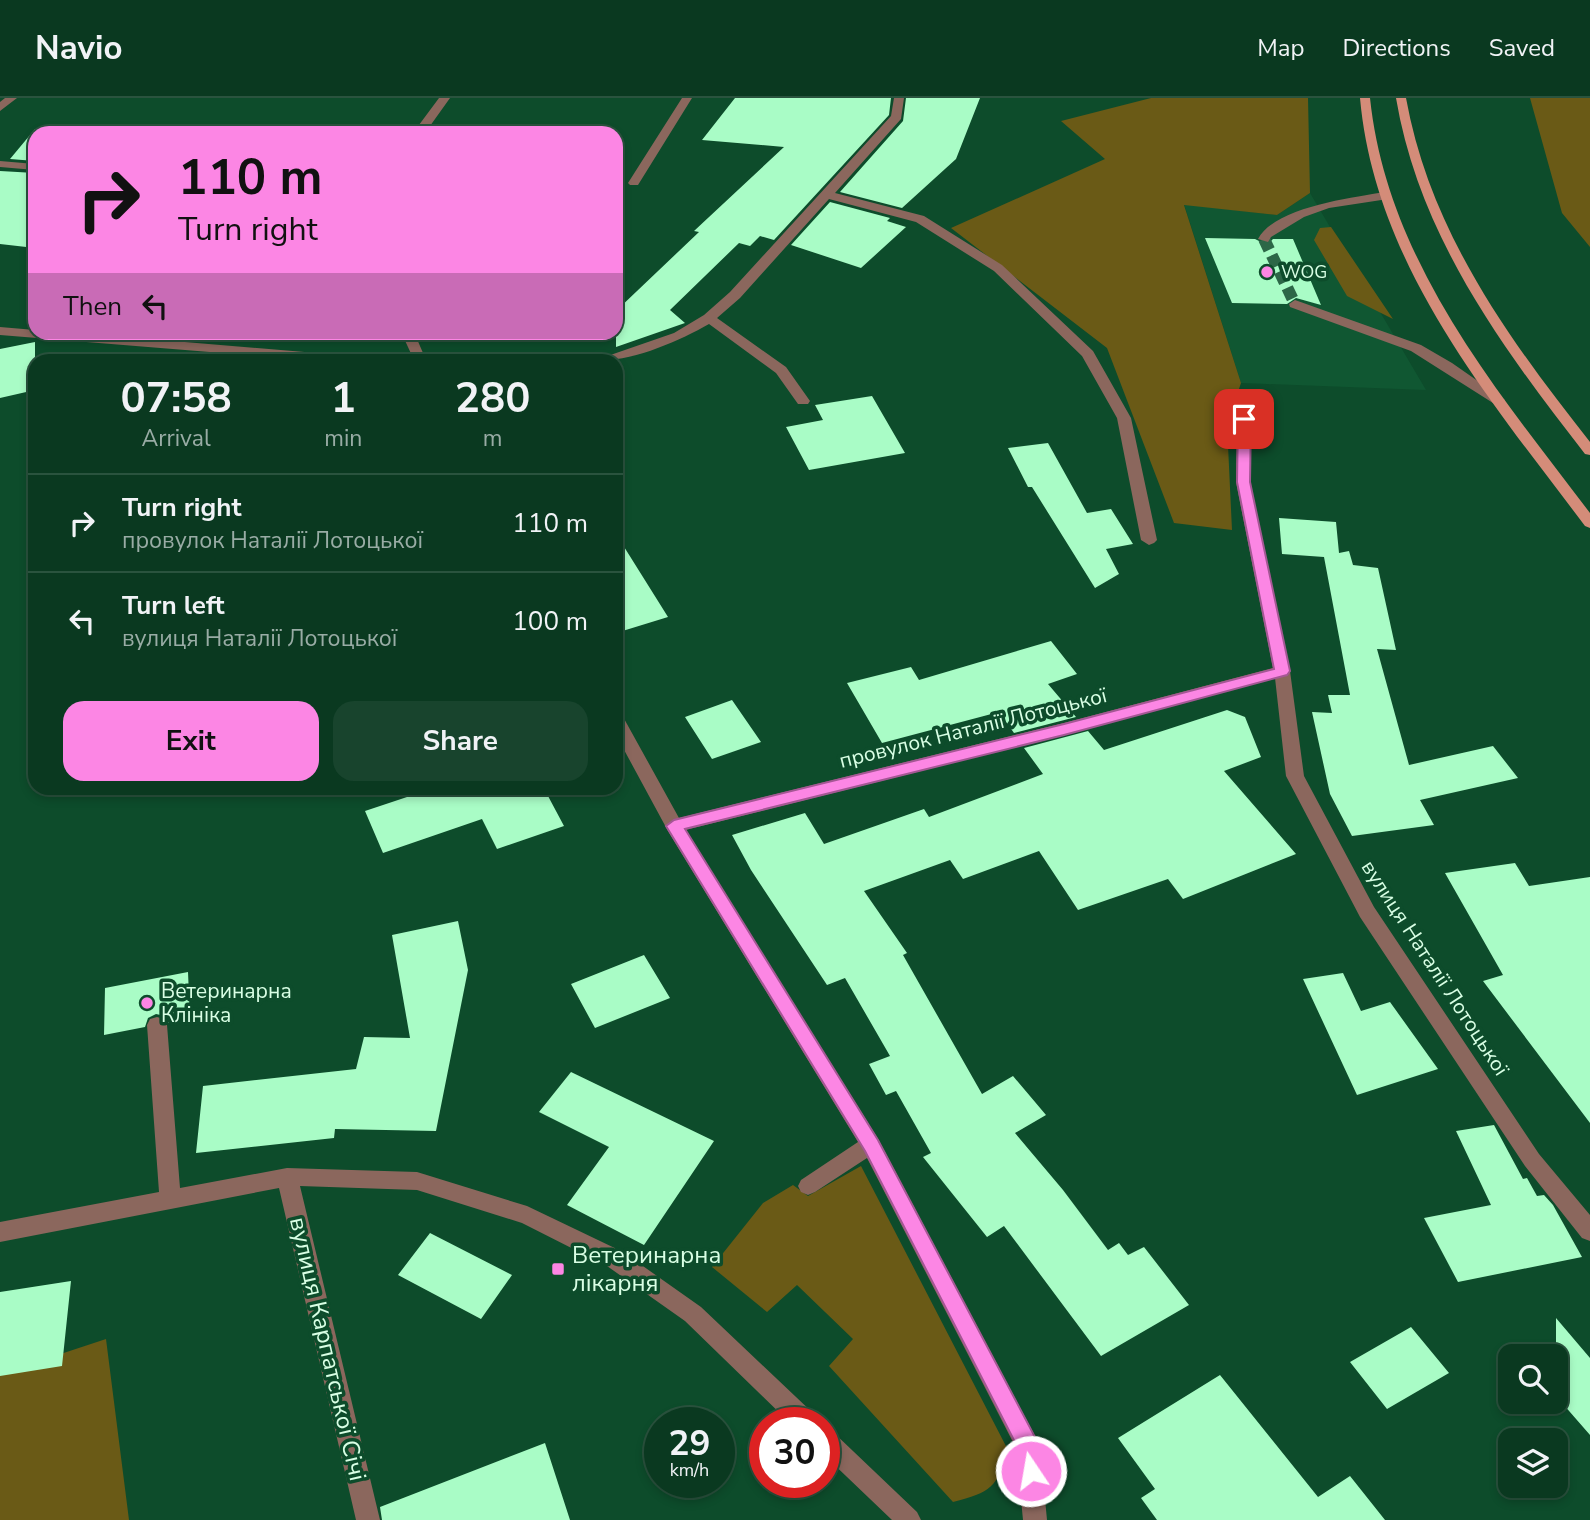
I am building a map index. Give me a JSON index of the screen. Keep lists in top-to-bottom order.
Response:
{
  "streets": {
    "street": ["провулок Наталії Лотоцької", "вулиця Наталії Лотоцької", "вулиця Карпатської Січі"]
  },
  "crossings": [
    ["провулок Наталії Лотоцької", "вулиця Наталії Лотоцької"]
  ],
  "places": {
    "other": ["WOG", "Ветеринарна Клініка"],
    "transit": ["Ветеринарна лікарня"]
  },
  "page": {
    "header": "Navio",
    "nav": ["Map", "Directions", "Saved"],
    "turn": ["110 m", "Turn right"],
    "then": "Then",
    "eta": [
      "07:58",
      "Arrival",
      "1",
      "min",
      "280",
      "m"
    ],
    "list": [
      {
        "name": "Turn right",
        "note": "провулок Наталії Лотоцької",
        "value": "110 m"
      },
      {
        "name": "Turn left",
        "note": "вулиця Наталії Лотоцької",
        "value": "100 m"
      }
    ],
    "buttons": ["Exit", "Share"],
    "speed": "29 km/h",
    "limit": "30"
  }
}
